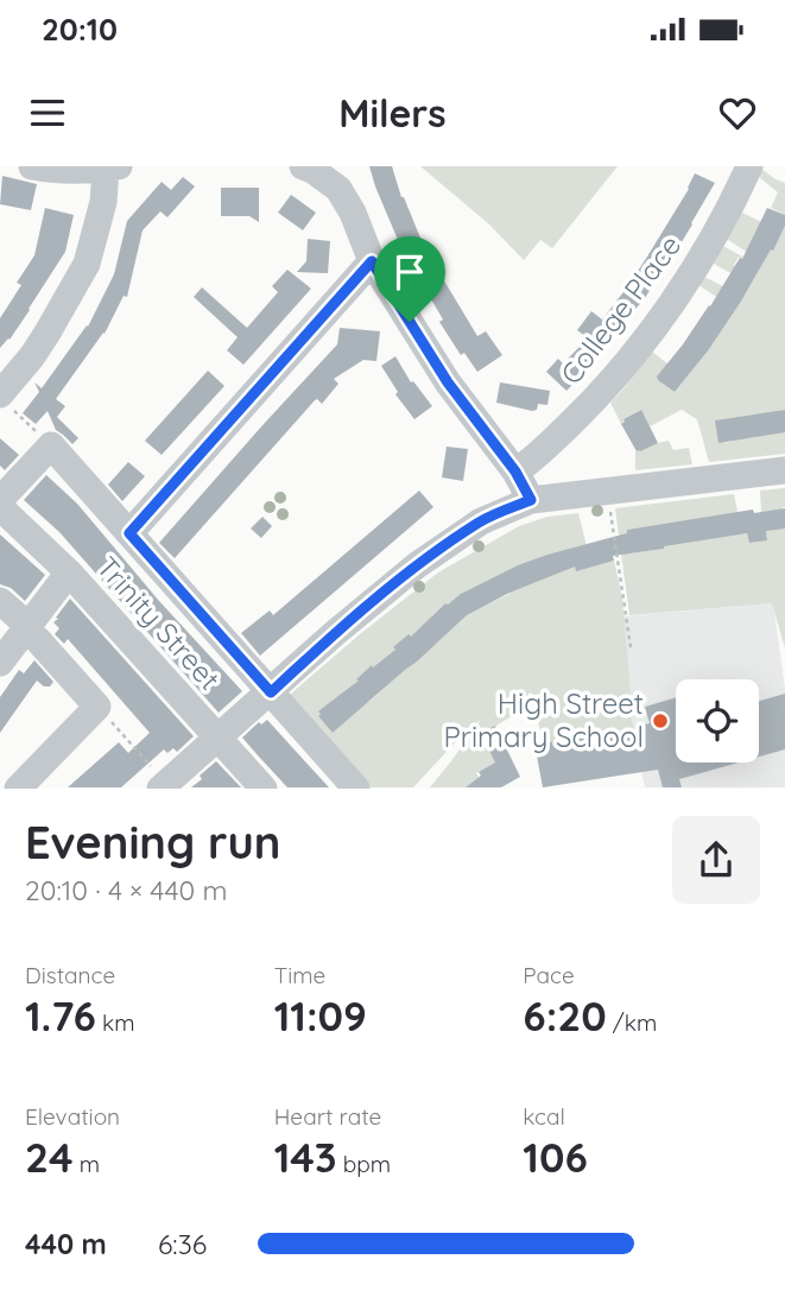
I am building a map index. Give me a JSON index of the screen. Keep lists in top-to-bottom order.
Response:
{
  "streets": {
    "street": ["College Place", "Trinity Street"]
  },
  "places": ["High Street Primary School"],
  "page": {
    "status": "20:10",
    "header": "Milers",
    "heading": ["Evening run", "20:10 · 4 × 440 m"],
    "stats": [
      ["Distance", "1.76 km"],
      ["Time", "11:09"],
      ["Pace", "6:20 /km"],
      ["Elevation", "24 m"],
      ["Heart rate", "143 bpm"],
      ["kcal", "106"]
    ],
    "list": [
      {
        "name": "440 m",
        "note": "6:36"
      }
    ]
  }
}
